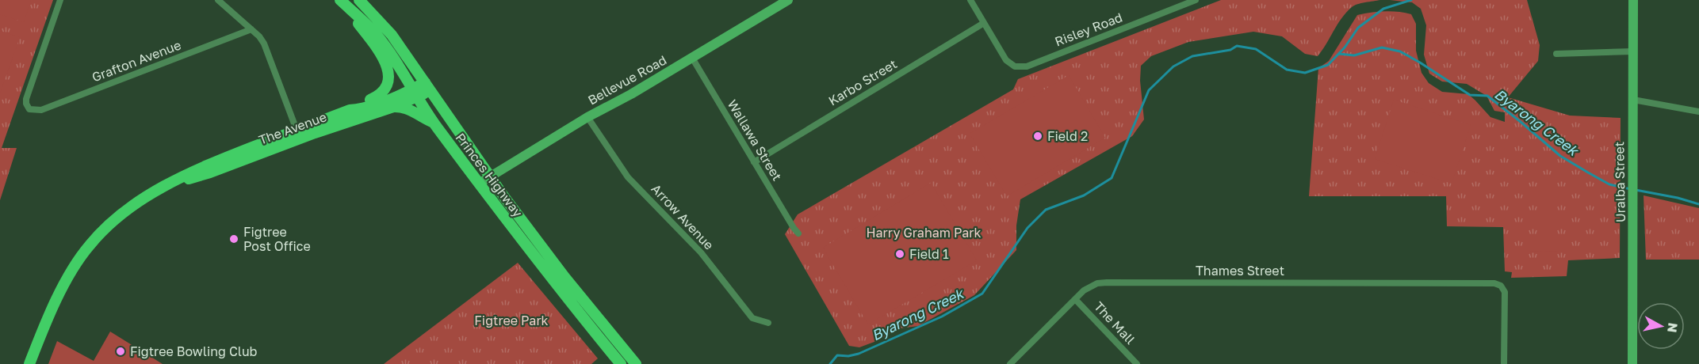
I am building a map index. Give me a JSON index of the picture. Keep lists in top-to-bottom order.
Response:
{
  "streets": {
    "main road": ["The Avenue", "Princes Highway"],
    "street": [
      "Risley Road",
      "Grafton Avenue",
      "Bellevue Road",
      "Karbo Street",
      "Wallawa Street",
      "Uralba Street",
      "Arrow Avenue",
      "Thames Street",
      "The Mall"
    ]
  },
  "crossings": [
    ["Risley Road", "Karbo Street"],
    ["Bellevue Road", "Wallawa Street"],
    ["Bellevue Road", "Princes Highway"],
    ["Bellevue Road", "Arrow Avenue"],
    ["Karbo Street", "Wallawa Street"],
    ["The Avenue", "Princes Highway"],
    ["Thames Street", "The Mall"]
  ],
  "water": ["Byarong Creek"],
  "parks": ["Harry Graham Park", "Figtree Park"],
  "places": [
    "Field 2",
    "Figtree Post Office",
    "Field 1",
    "Figtree Bowling Club"
  ],
  "north": "right"
}
